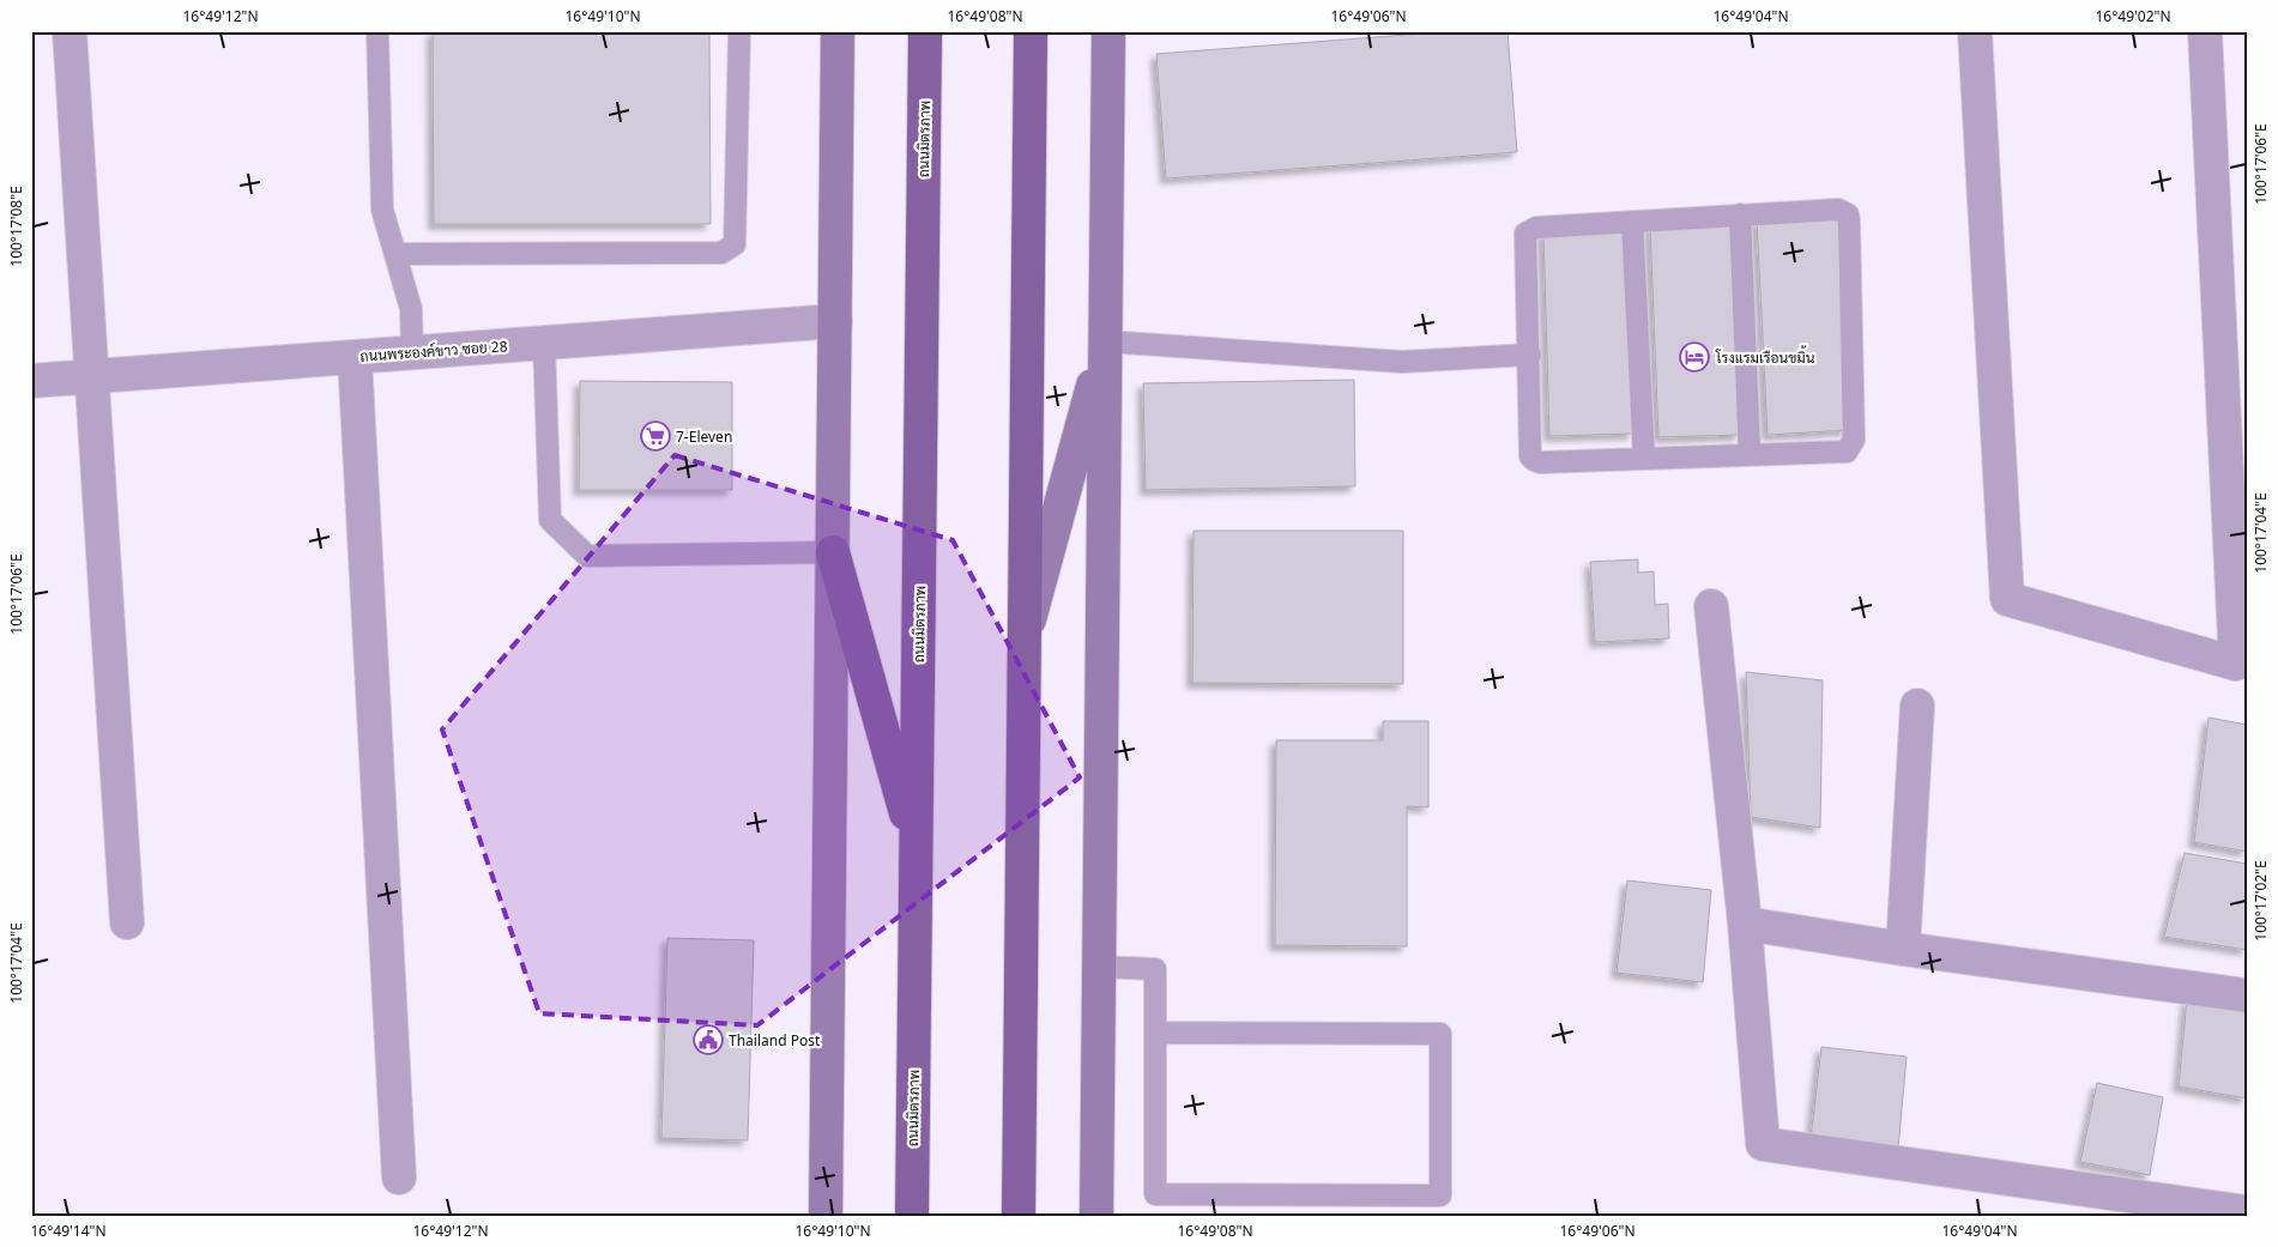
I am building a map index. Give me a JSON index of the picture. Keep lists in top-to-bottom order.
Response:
{
  "streets": {
    "main road": ["ถนนมิตรภาพ"],
    "street": ["ถนนพระองค์ขาว ซอย 28"]
  },
  "places": {
    "hotel": ["โรงแรมเรือนขมิ้น"],
    "supermarket": ["7-Eleven"],
    "public building": ["Thailand Post"]
  },
  "coordinates": [
    "16°49'12\"N",
    "16°49'10\"N",
    "16°49'08\"N",
    "16°49'06\"N",
    "16°49'04\"N",
    "16°49'02\"N",
    "100°17'06\"E",
    "100°17'08\"E",
    "100°17'04\"E",
    "100°17'02\"E",
    "16°49'14\"N"
  ]
}
